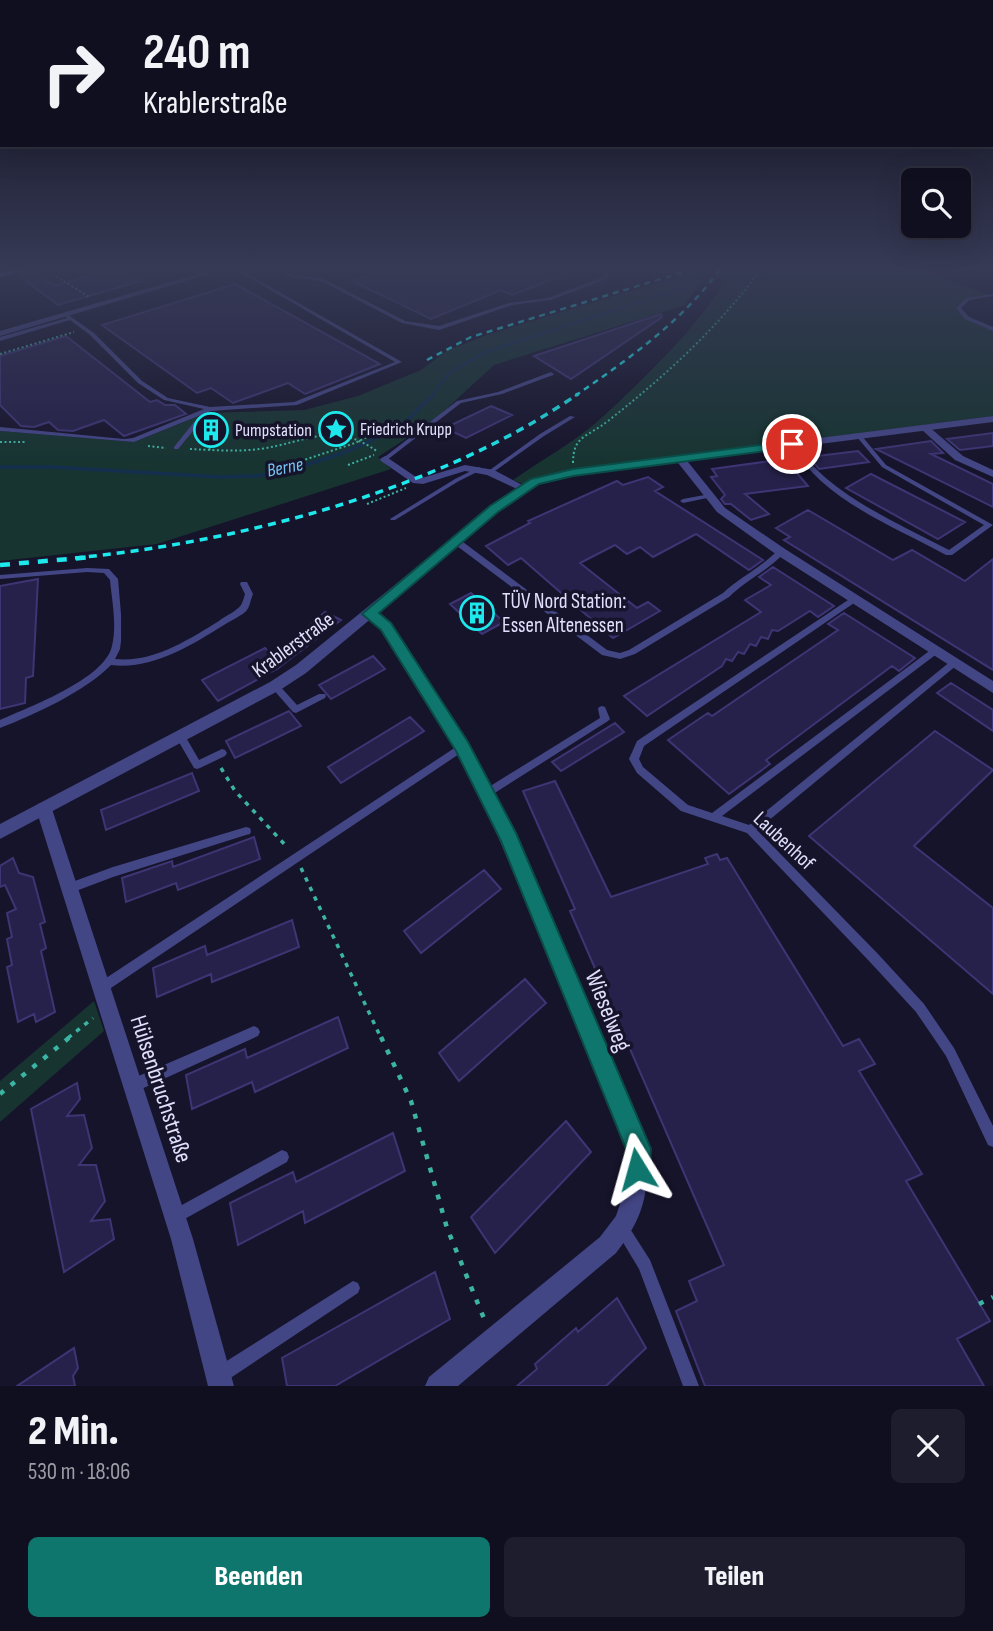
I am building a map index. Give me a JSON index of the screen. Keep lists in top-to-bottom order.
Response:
{
  "streets": {
    "street": ["Krablerstraße", "Wieselweg", "Hülsenbruchstraße"],
    "lane": ["Laubenhof"]
  },
  "crossings": [
    ["Krablerstraße", "Wieselweg"],
    ["Krablerstraße", "Hülsenbruchstraße"]
  ],
  "water": ["Berne"],
  "places": {
    "place": ["Friedrich Krupp"],
    "building": ["Pumpstation", "TÜV Nord Station: Essen Altenessen"]
  },
  "page": {
    "turn": ["240 m", "Krablerstraße"],
    "heading": ["2 Min.", "530 m · 18:06"],
    "buttons": ["Beenden", "Teilen"]
  }
}
